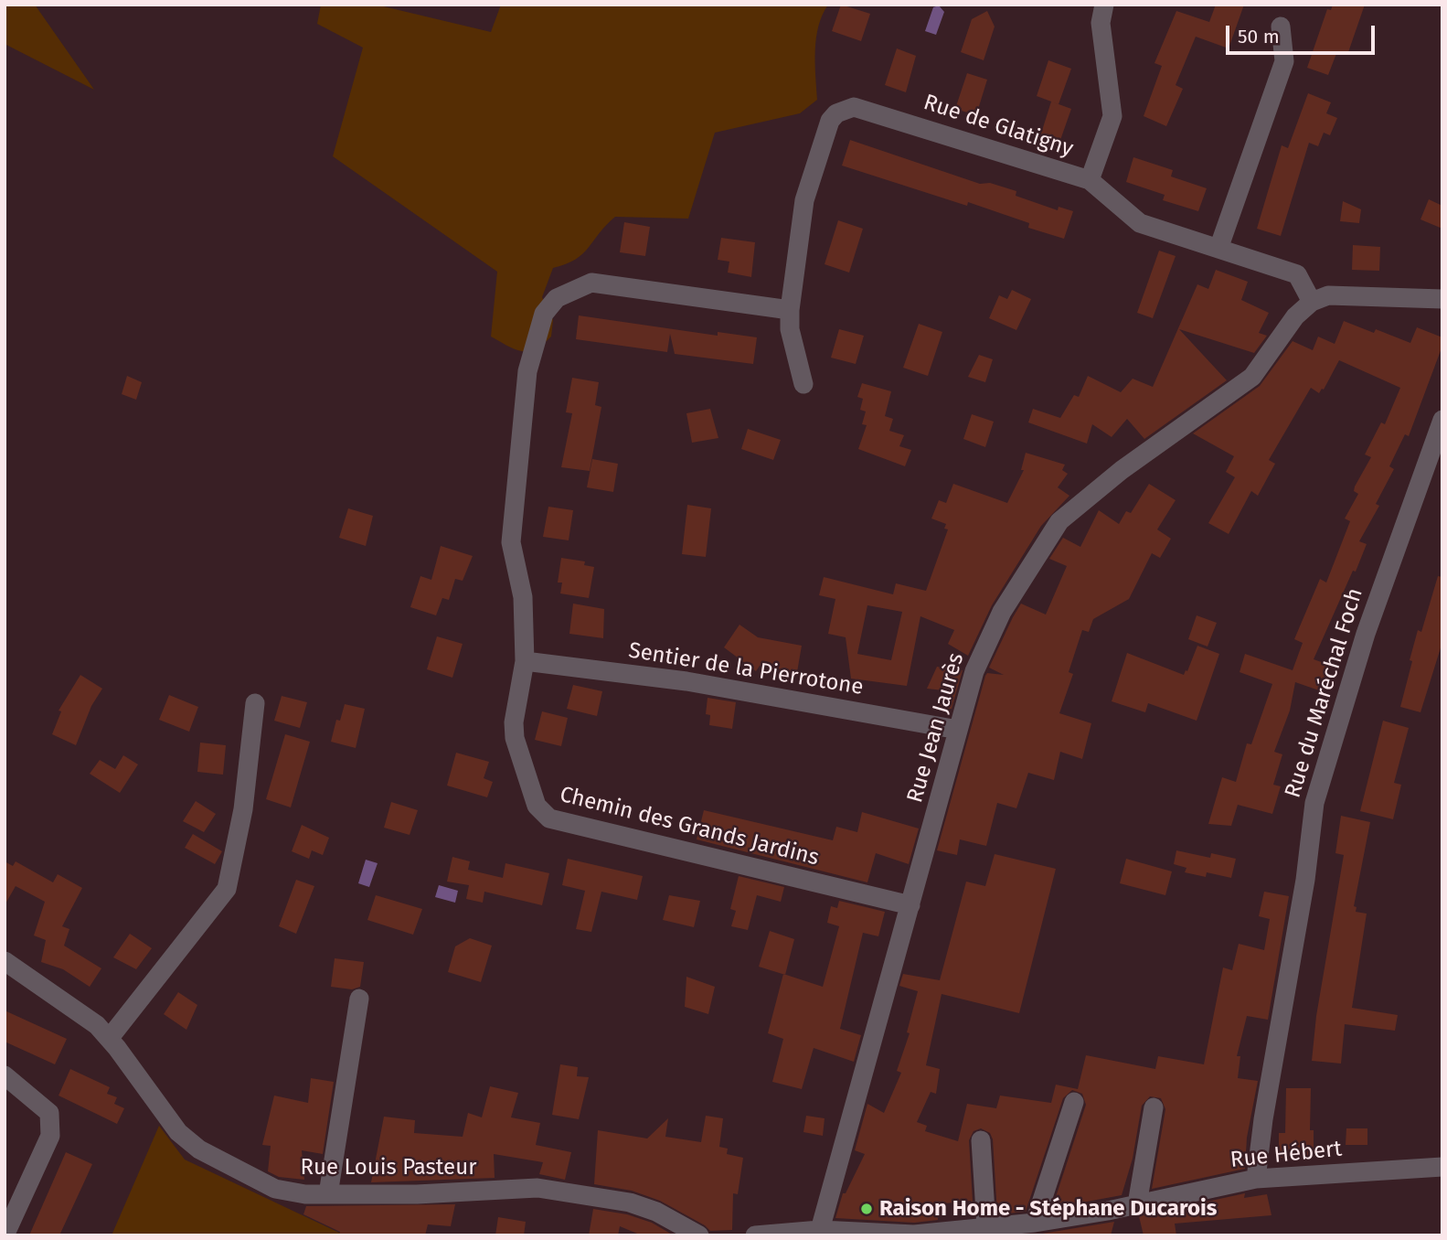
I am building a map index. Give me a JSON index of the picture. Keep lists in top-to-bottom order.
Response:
{
  "streets": {
    "street": [
      "Rue de Glatigny",
      "Sentier de la Pierrotone",
      "Rue du Maréchal Foch",
      "Rue Jean Jaurès",
      "Chemin des Grands Jardins",
      "Rue Hébert",
      "Rue Louis Pasteur"
    ]
  },
  "crossings": [
    ["Rue de Glatigny", "Rue Jean Jaurès"],
    ["Rue de Glatigny", "Chemin des Grands Jardins"],
    ["Sentier de la Pierrotone", "Rue Jean Jaurès"],
    ["Sentier de la Pierrotone", "Chemin des Grands Jardins"],
    ["Rue du Maréchal Foch", "Rue Hébert"],
    ["Rue Jean Jaurès", "Chemin des Grands Jardins"],
    ["Rue Jean Jaurès", "Rue Hébert"]
  ],
  "places": ["Raison Home - Stéphane Ducarois"],
  "scale_bar": "50 m"
}
